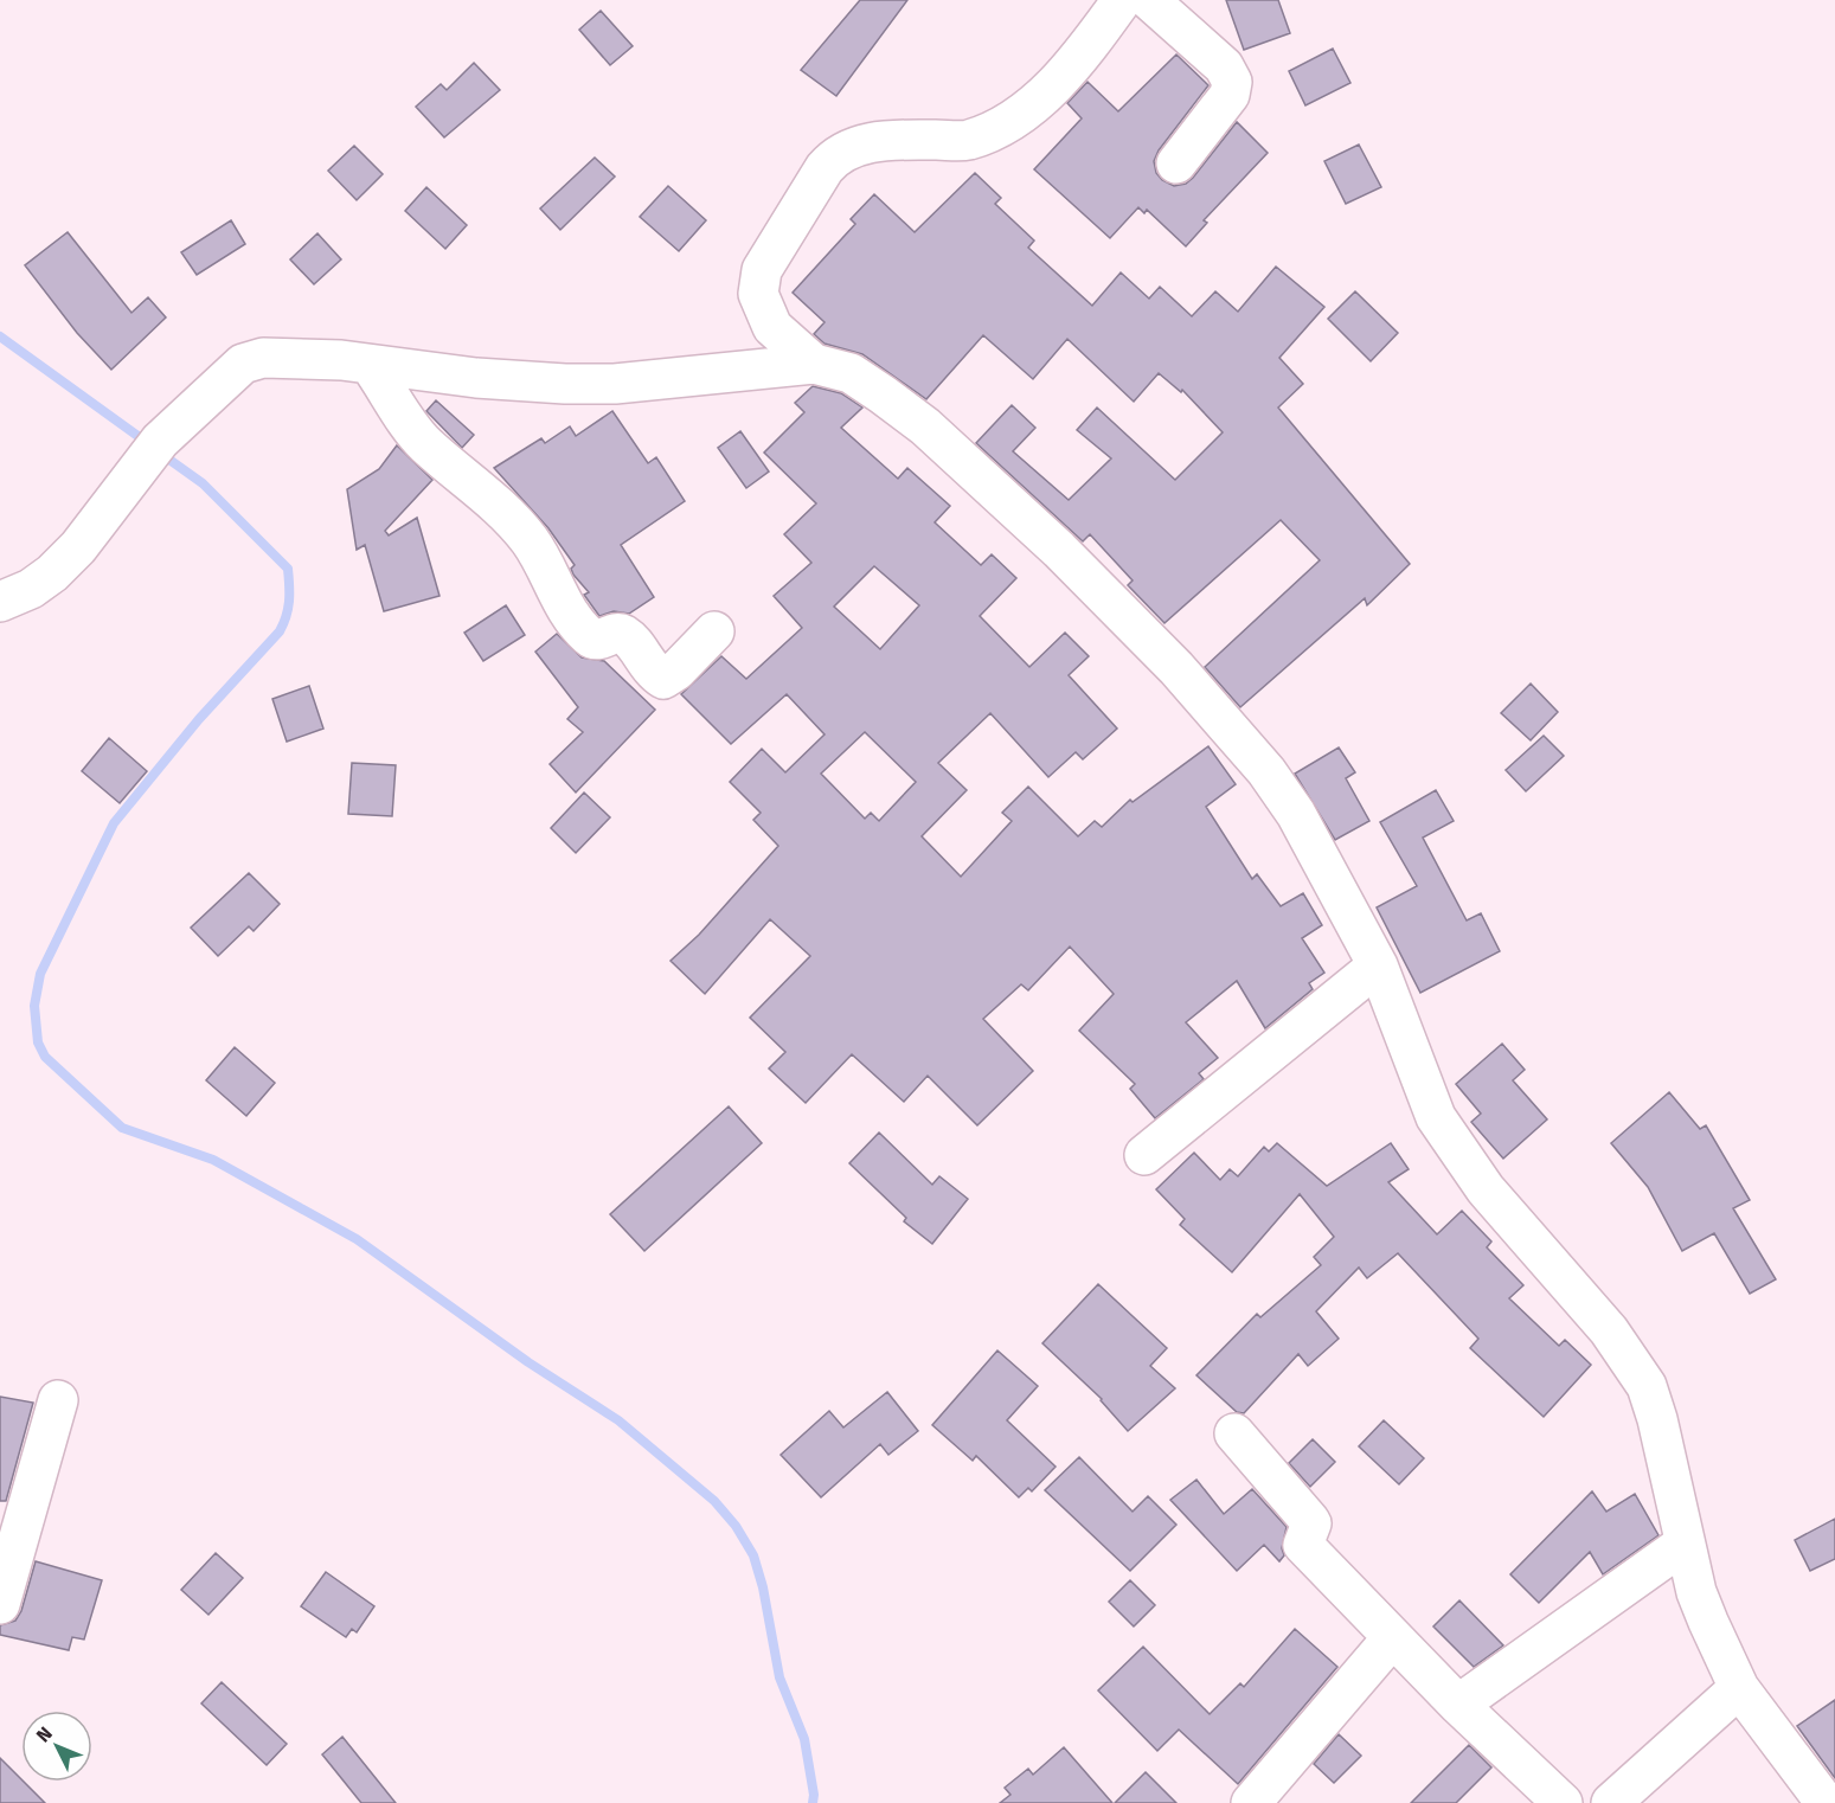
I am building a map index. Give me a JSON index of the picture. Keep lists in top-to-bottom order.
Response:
{
  "north": "top left"
}
